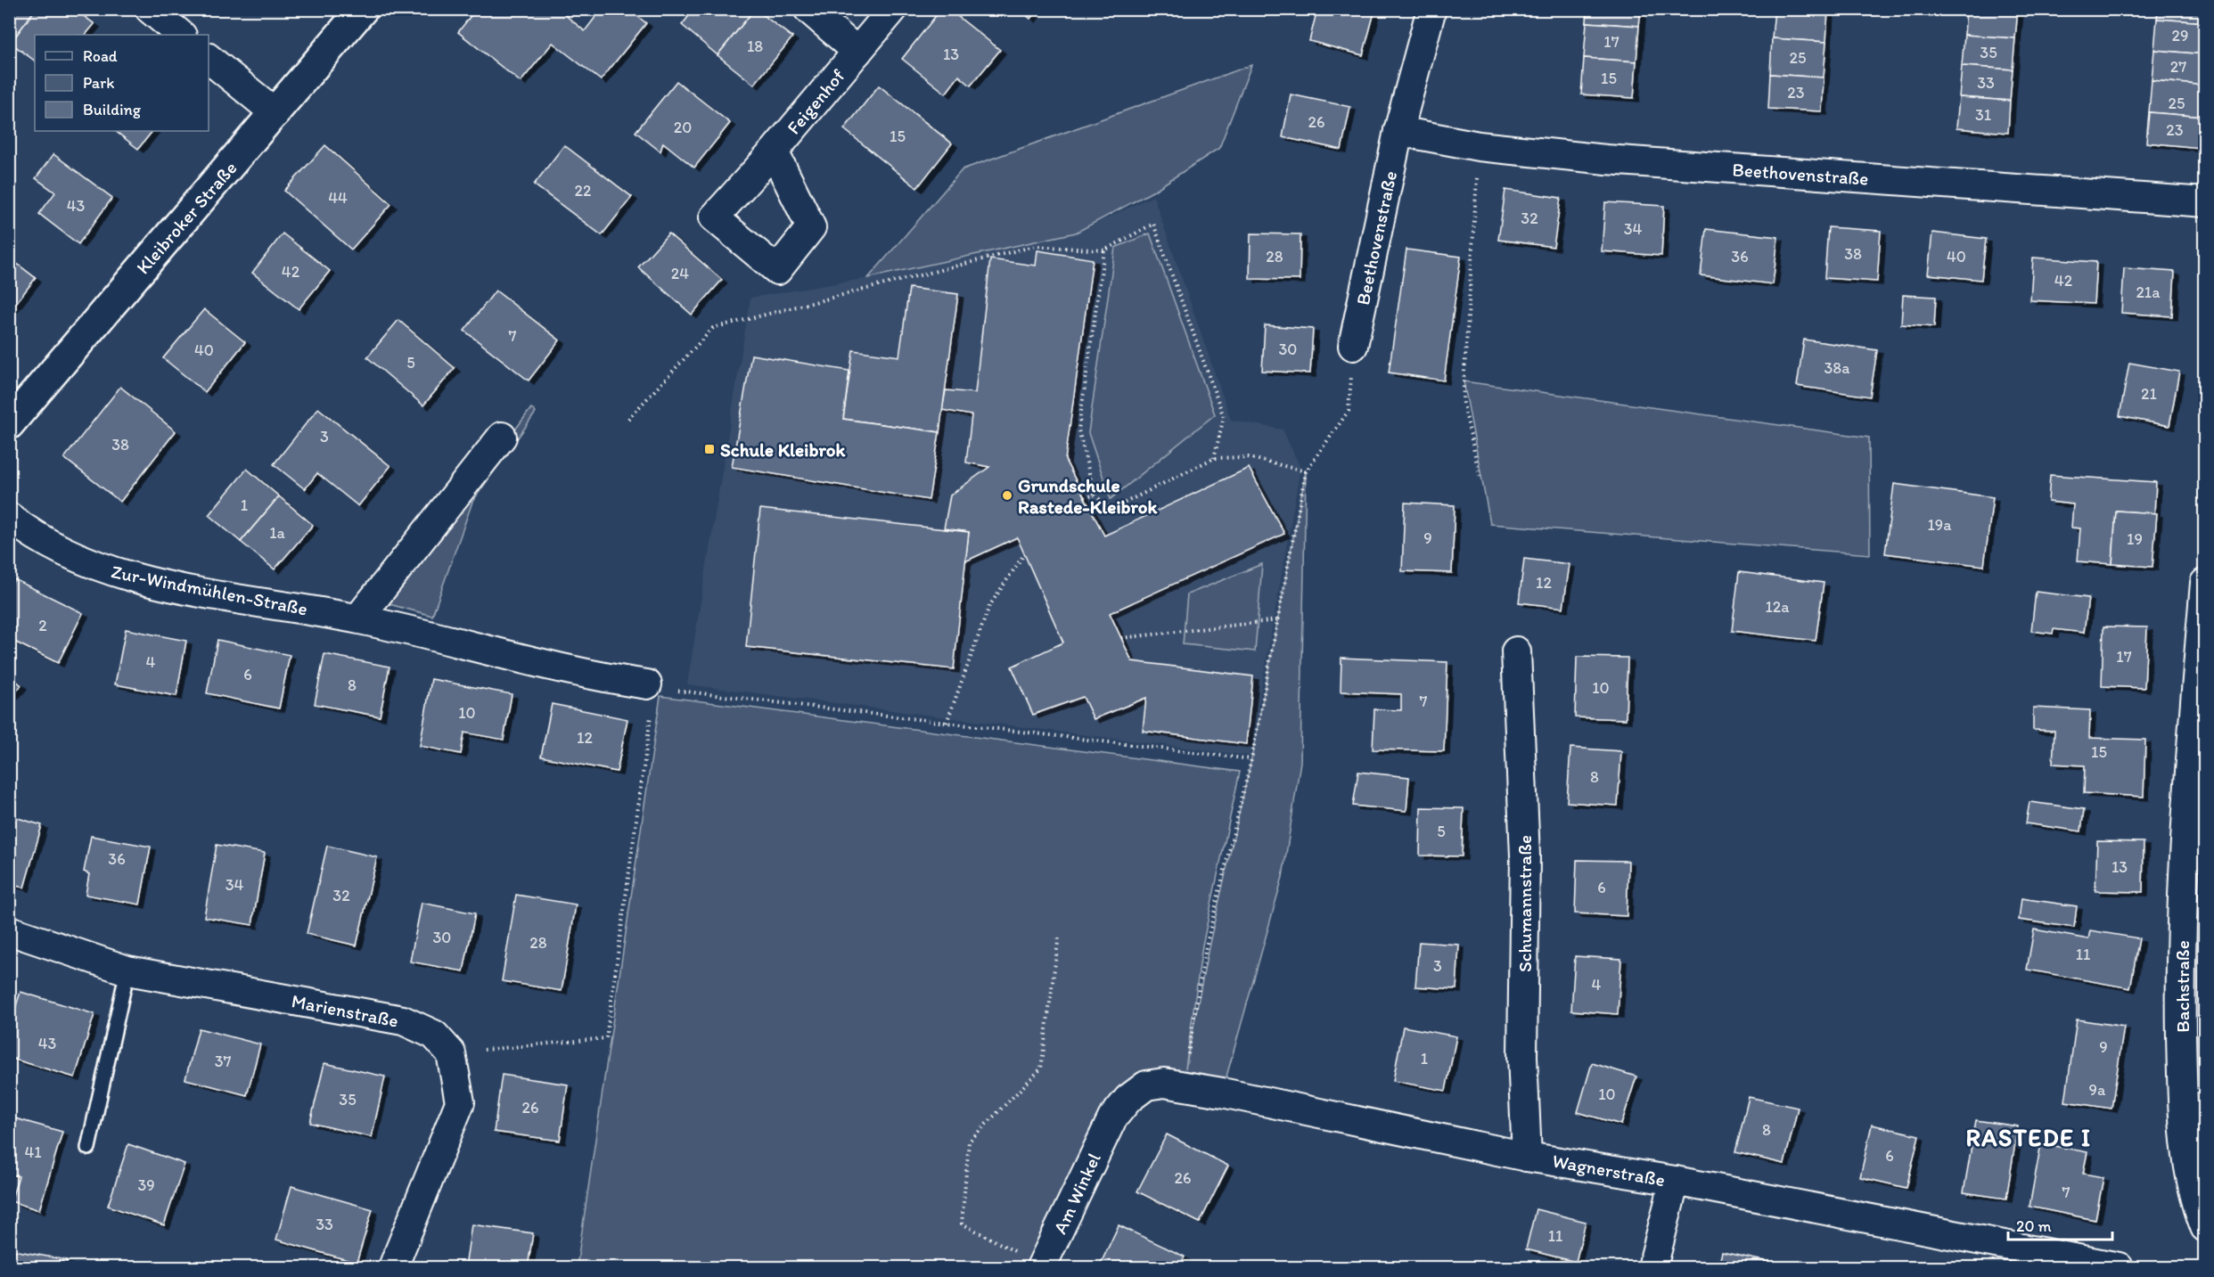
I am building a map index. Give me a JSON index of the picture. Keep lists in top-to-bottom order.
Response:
{
  "streets": {
    "street": [
      "Feigenhof",
      "Beethovenstraße",
      "Kleibroker Straße",
      "Zur-Windmühlen-Straße",
      "Schumannstraße",
      "Bachstraße",
      "Marienstraße",
      "Wagnerstraße",
      "Am Winkel"
    ]
  },
  "crossings": [
    ["Schumannstraße", "Wagnerstraße"],
    ["Wagnerstraße", "Am Winkel"]
  ],
  "districts": ["RASTEDE I"],
  "places": {
    "transit": ["Schule Kleibrok"],
    "other": ["Grundschule Rastede-Kleibrok"]
  },
  "house_numbers": [
    "29",
    "17",
    "18",
    "35",
    "13",
    "25",
    "27",
    "15",
    "33",
    "23",
    "25",
    "31",
    "26",
    "20",
    "23",
    "15",
    "22",
    "44",
    "43",
    "32",
    "34",
    "38",
    "28",
    "36",
    "40",
    "42",
    "24",
    "42",
    "21a",
    "7",
    "30",
    "40",
    "5",
    "38a",
    "21",
    "3",
    "38",
    "1",
    "19a",
    "1a",
    "9",
    "19",
    "12",
    "12a",
    "2",
    "17",
    "4",
    "6",
    "8",
    "10",
    "7",
    "10",
    "12",
    "15",
    "8",
    "5",
    "36",
    "13",
    "34",
    "6",
    "32",
    "30",
    "28",
    "11",
    "3",
    "4",
    "43",
    "9",
    "1",
    "37",
    "9a",
    "10",
    "35",
    "26",
    "8",
    "41",
    "6",
    "26",
    "39",
    "7",
    "33",
    "11"
  ],
  "legend": ["Road", "Park", "Building"],
  "scale_bar": "20 m"
}
